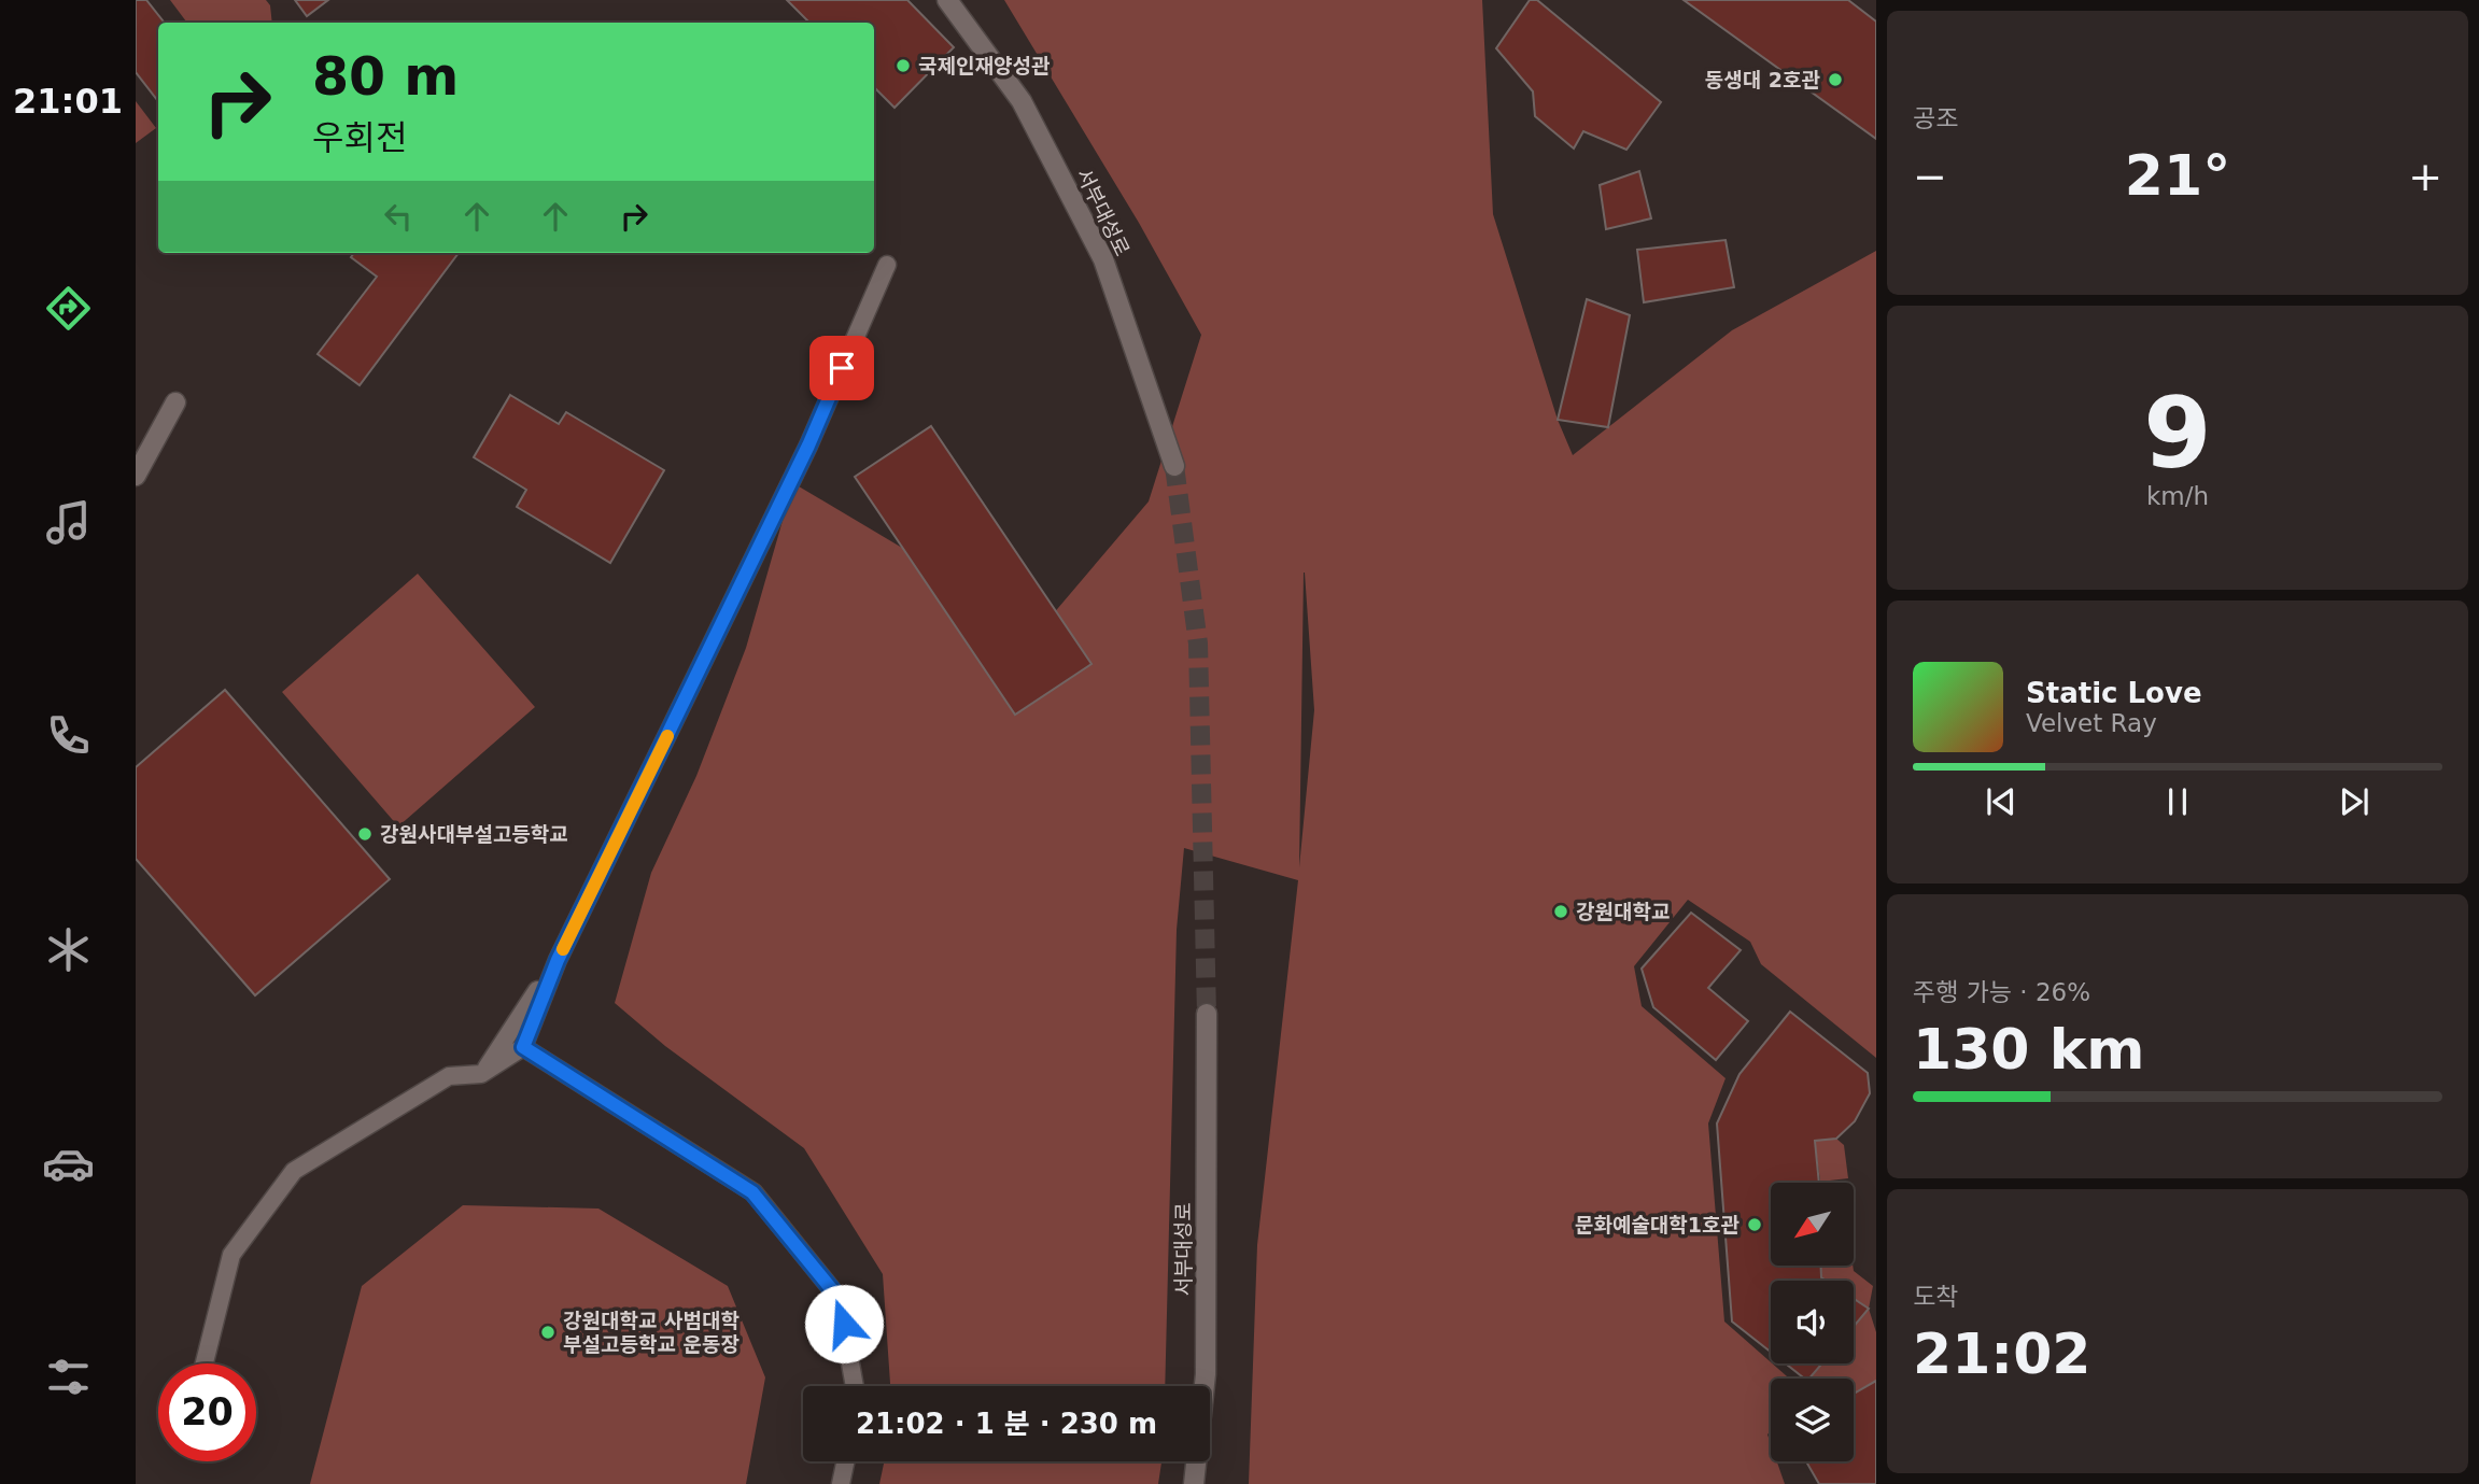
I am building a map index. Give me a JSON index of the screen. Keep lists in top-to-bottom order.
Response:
{
  "streets": {
    "street": ["서부대성로"]
  },
  "places": [
    "국제인재양성관",
    "동생대 2호관",
    "강원사대부설고등학교",
    "강원대학교",
    "문화예술대학1호관",
    "강원대학교 사범대학 부설고등학교 운동장"
  ],
  "north": "bottom left",
  "page": {
    "tabs": "21:01",
    "tile": [
      "공조",
      ["9", "km/h"],
      ["주행 가능 · 26%", "130 km"],
      ["도착", "21:02"]
    ],
    "turn": ["80 m", "우회전"],
    "heat": ["−", "21°", "+"],
    "song": ["Static Love", "Velvet Ray"],
    "limit": "20",
    "trip": "21:02 · 1 분 · 230 m"
  }
}
